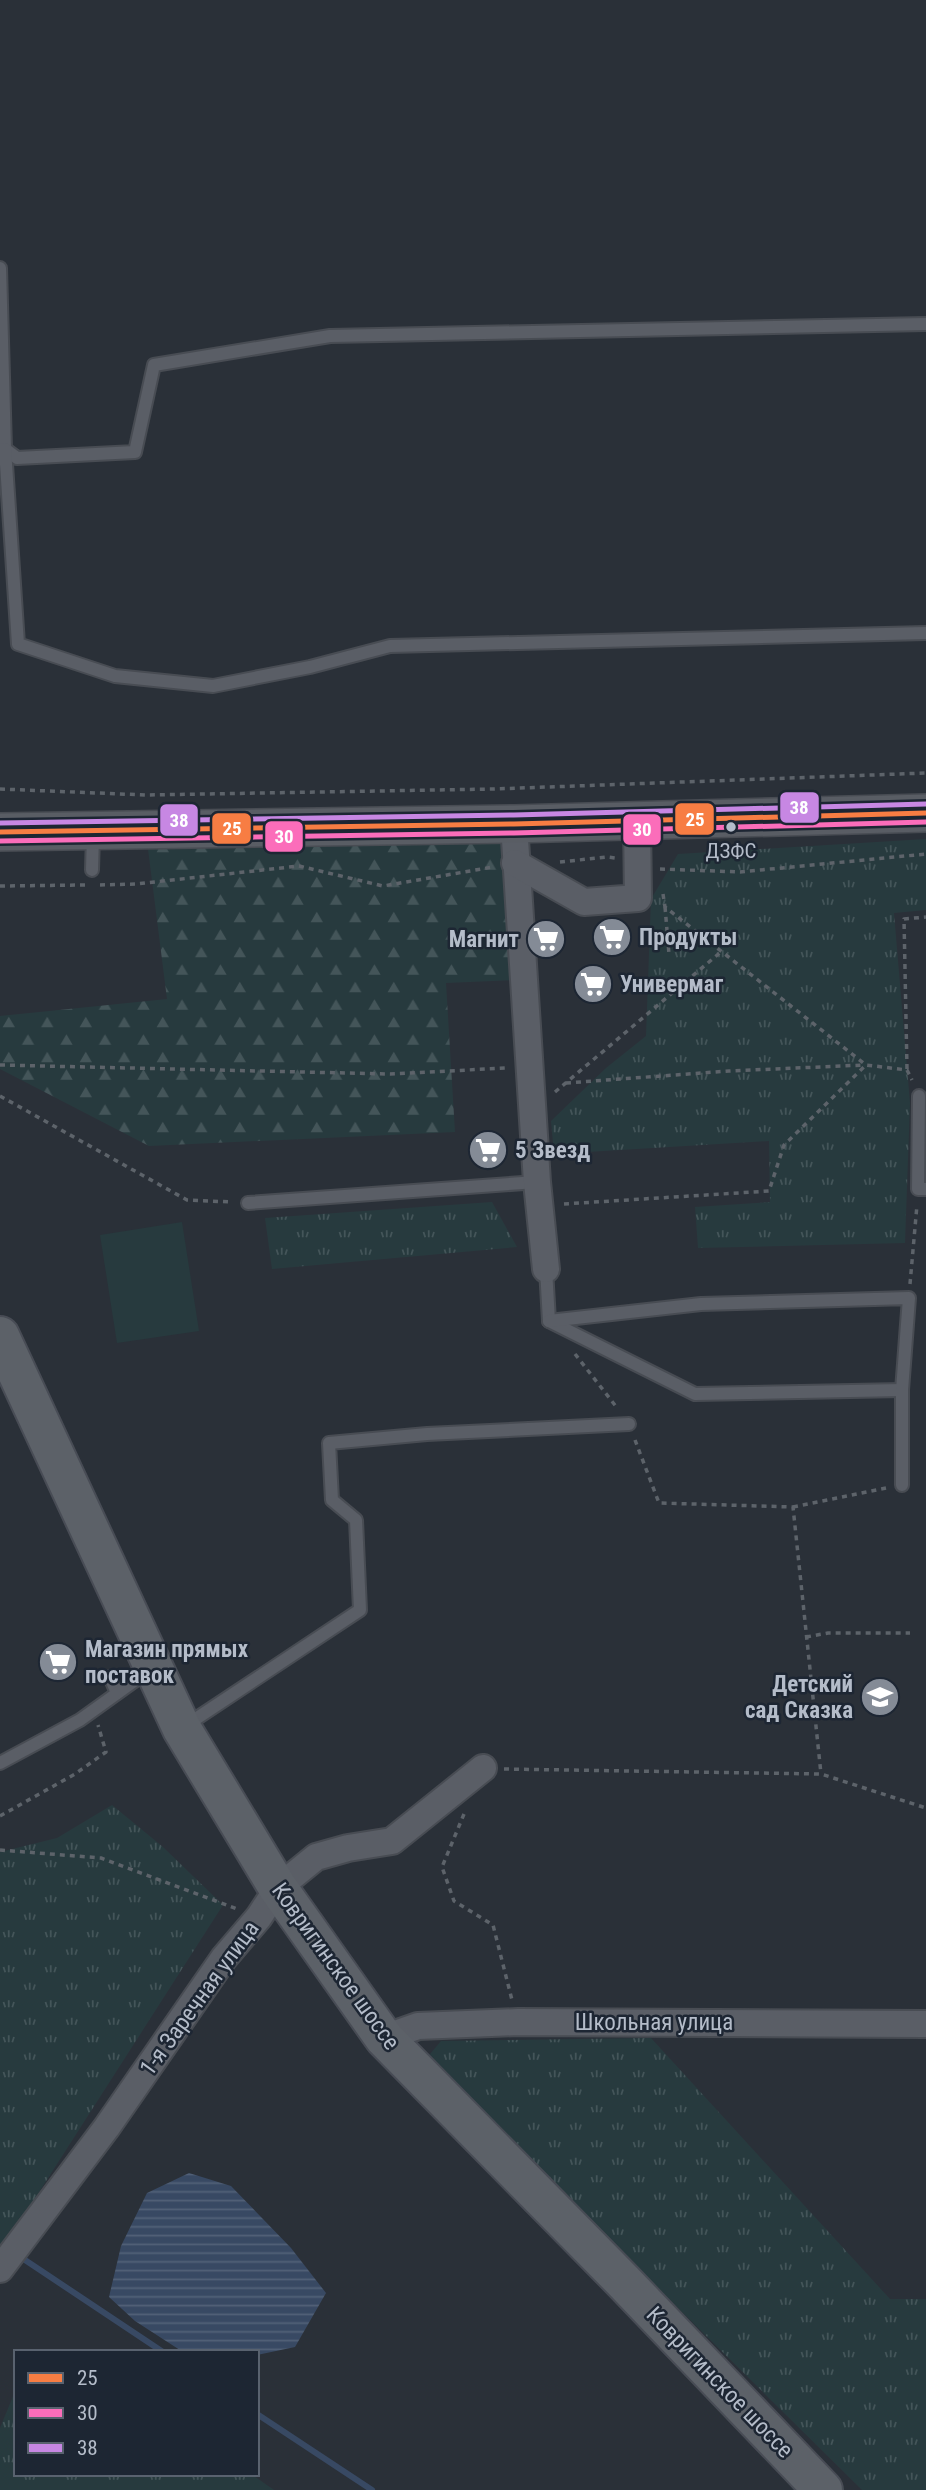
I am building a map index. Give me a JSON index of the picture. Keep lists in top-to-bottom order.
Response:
{
  "streets": {
    "main road": ["Ковригинское шоссе"],
    "street": ["1-я Заречная улица", "Школьная улица"]
  },
  "crossings": [
    ["Ковригинское шоссе", "1-я Заречная улица"],
    ["Ковригинское шоссе", "Школьная улица"]
  ],
  "places": {
    "other": ["ДЗФС"],
    "supermarket": [
      "Продукты",
      "Магнит",
      "Универмаг",
      "5 Звезд",
      "Магазин прямых поставок"
    ],
    "school or university": ["Детский сад Сказка"]
  },
  "lines": ["transit line 38", "transit line 25", "transit line 30"],
  "legend": ["25", "30", "38"]
}
